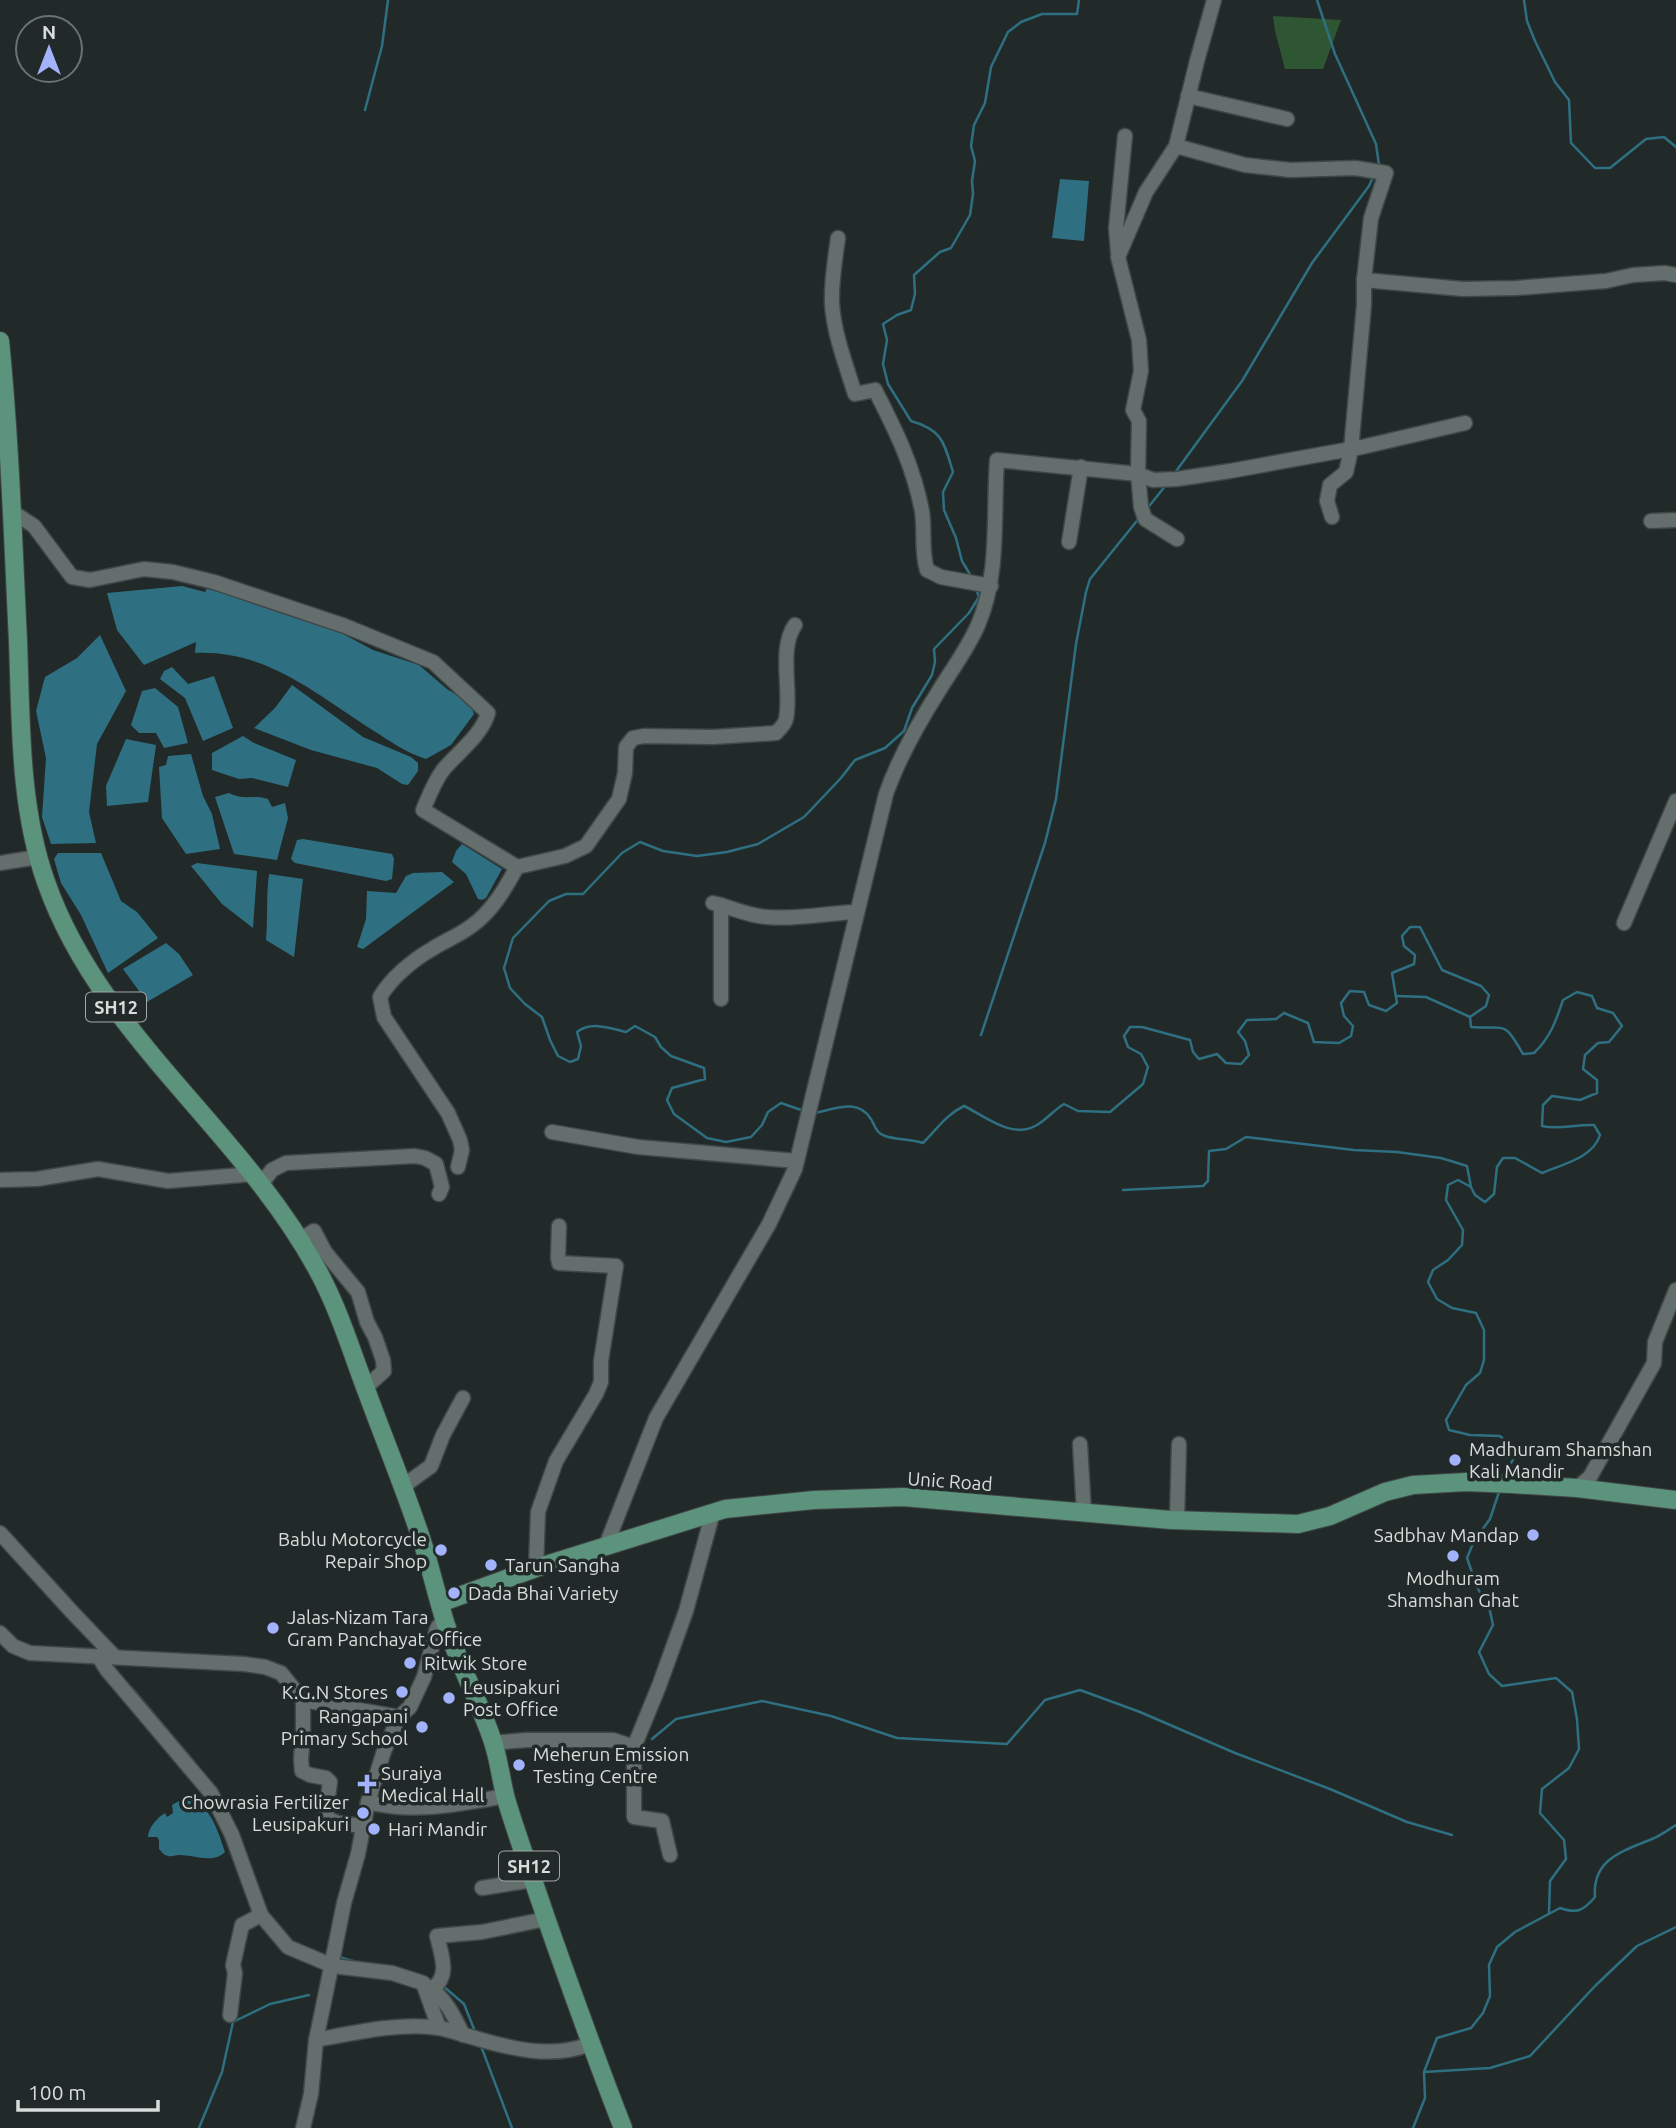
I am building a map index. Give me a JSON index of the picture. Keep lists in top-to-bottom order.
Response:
{
  "streets": {
    "main road": ["SH12", "Unic Road"]
  },
  "crossings": [
    ["SH12", "Unic Road"]
  ],
  "places": {
    "other": [
      "Madhuram Shamshan Kali Mandir",
      "Sadbhav Mandap",
      "Bablu Motorcycle Repair Shop",
      "Modhuram Shamshan Ghat",
      "Tarun Sangha",
      "Dada Bhai Variety",
      "Jalas-Nizam Tara Gram Panchayat Office",
      "Ritwik Store",
      "K.G.N Stores",
      "Leusipakuri Post Office",
      "Rangapani Primary School",
      "Meherun Emission Testing Centre",
      "Chowrasia Fertilizer Leusipakuri",
      "Hari Mandir"
    ],
    "health": ["Suraiya Medical Hall"]
  },
  "scale_bar": "100 m",
  "north": "top"
}
